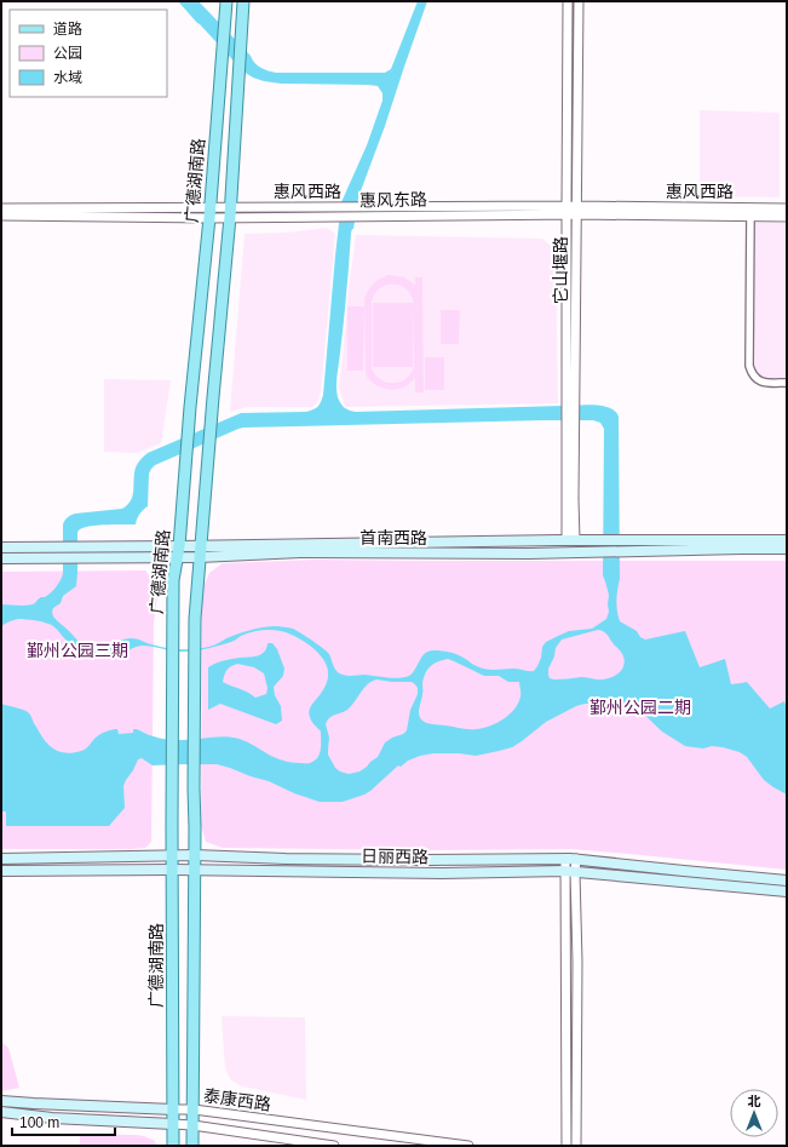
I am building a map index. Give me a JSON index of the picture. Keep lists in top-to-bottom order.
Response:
{
  "streets": {
    "main road": [
      "广德湖南路",
      "首南西路",
      "日丽西路",
      "泰康西路"
    ],
    "street": ["惠风西路", "惠风东路", "它山堰路"]
  },
  "crossings": [
    ["广德湖南路", "惠风东路"],
    ["广德湖南路", "首南西路"],
    ["广德湖南路", "日丽西路"],
    ["广德湖南路", "泰康西路"],
    ["惠风西路", "惠风东路"],
    ["惠风东路", "它山堰路"],
    ["它山堰路", "首南西路"]
  ],
  "parks": ["鄞州公园三期", "鄞州公园二期"],
  "legend": ["道路", "公园", "水域"],
  "scale_bar": "100 m",
  "north": "top"
}
